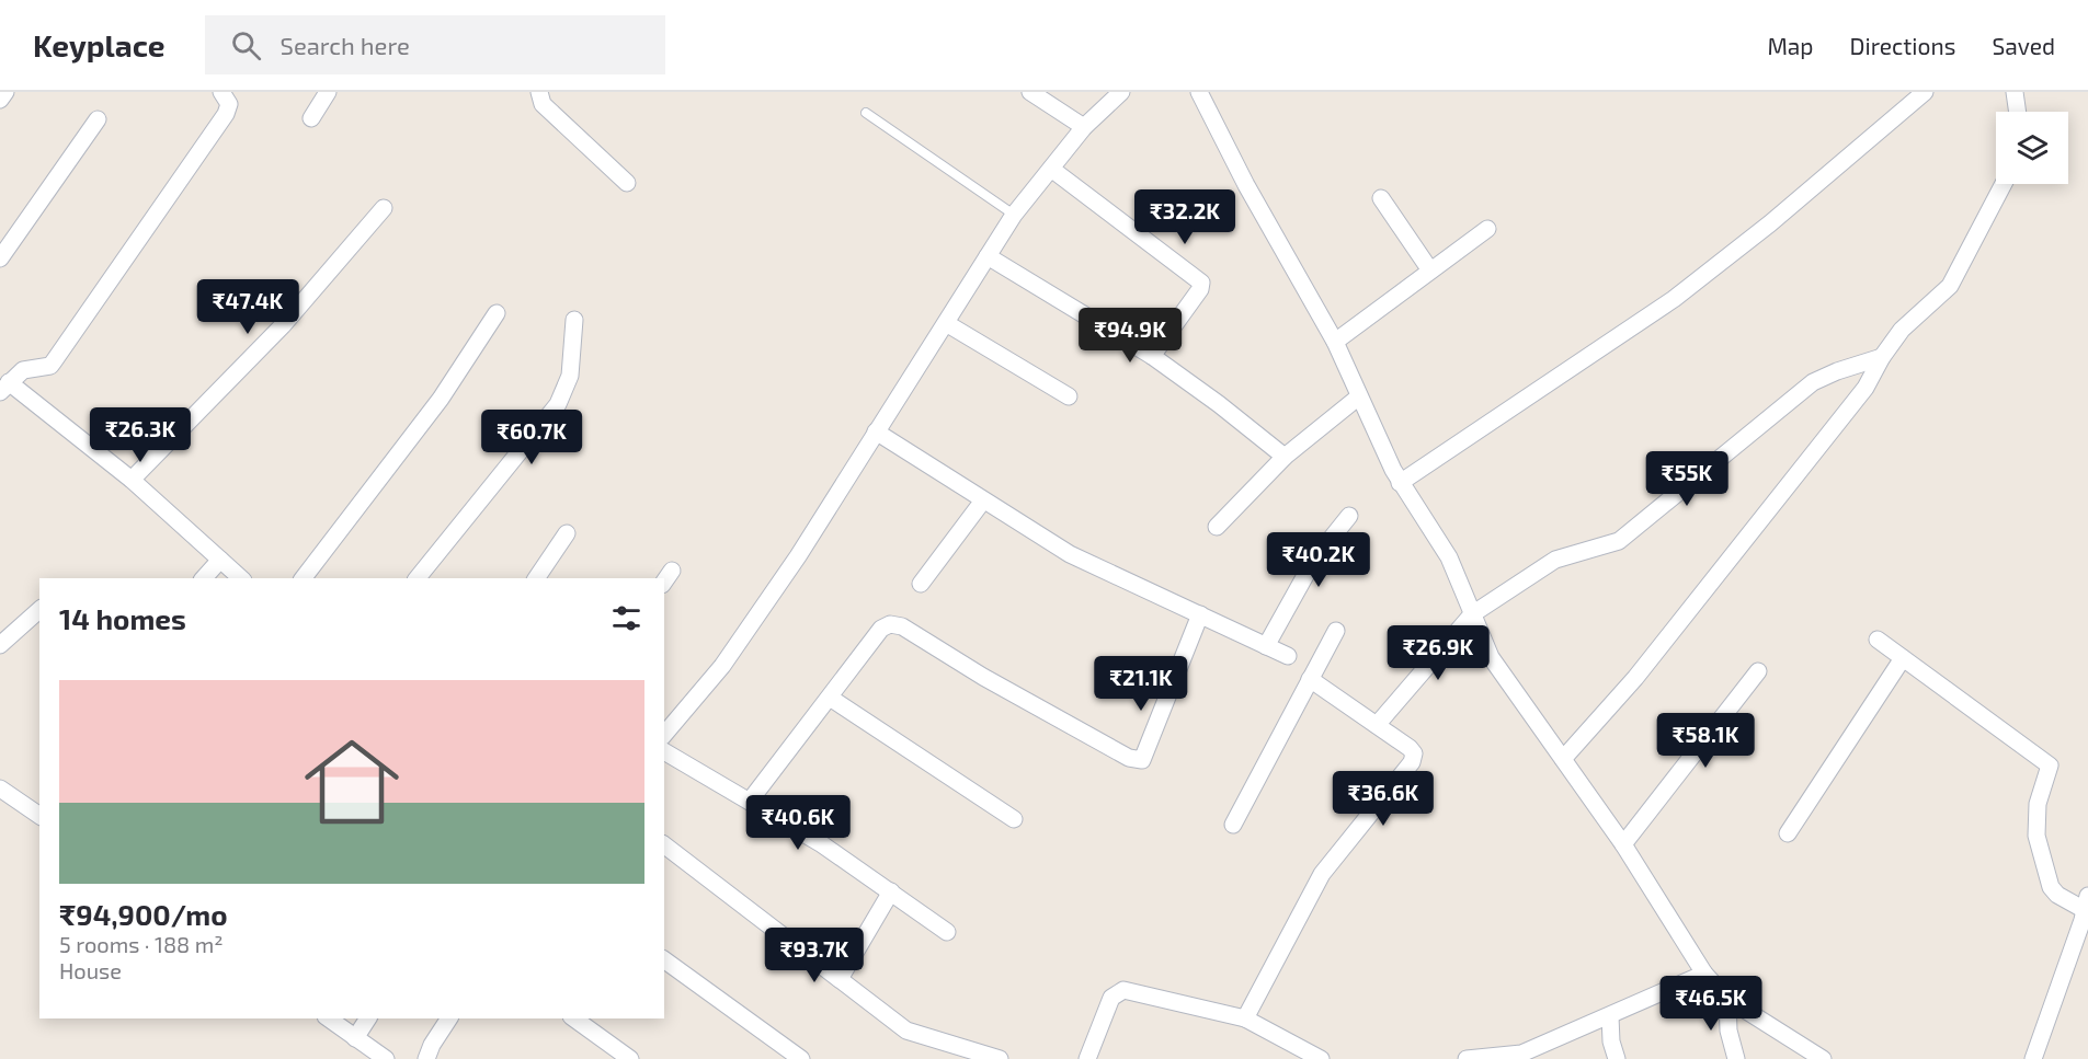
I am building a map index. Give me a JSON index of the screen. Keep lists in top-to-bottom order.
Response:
{
  "page": {
    "header": "Keyplace",
    "search": "Search here",
    "nav": ["Map", "Directions", "Saved"],
    "price": [
      "₹32.2K",
      "₹47.4K",
      "₹94.9K",
      "₹26.3K",
      "₹60.7K",
      "₹55K",
      "₹40.2K",
      "₹26.9K",
      "₹21.1K",
      "₹58.1K",
      "₹36.6K",
      "₹40.6K",
      "₹93.7K",
      "₹46.5K"
    ],
    "heading": "14 homes",
    "list": [
      {
        "name": "₹94,900/mo",
        "note": "5 rooms · 188 m² · House"
      }
    ]
  }
}
